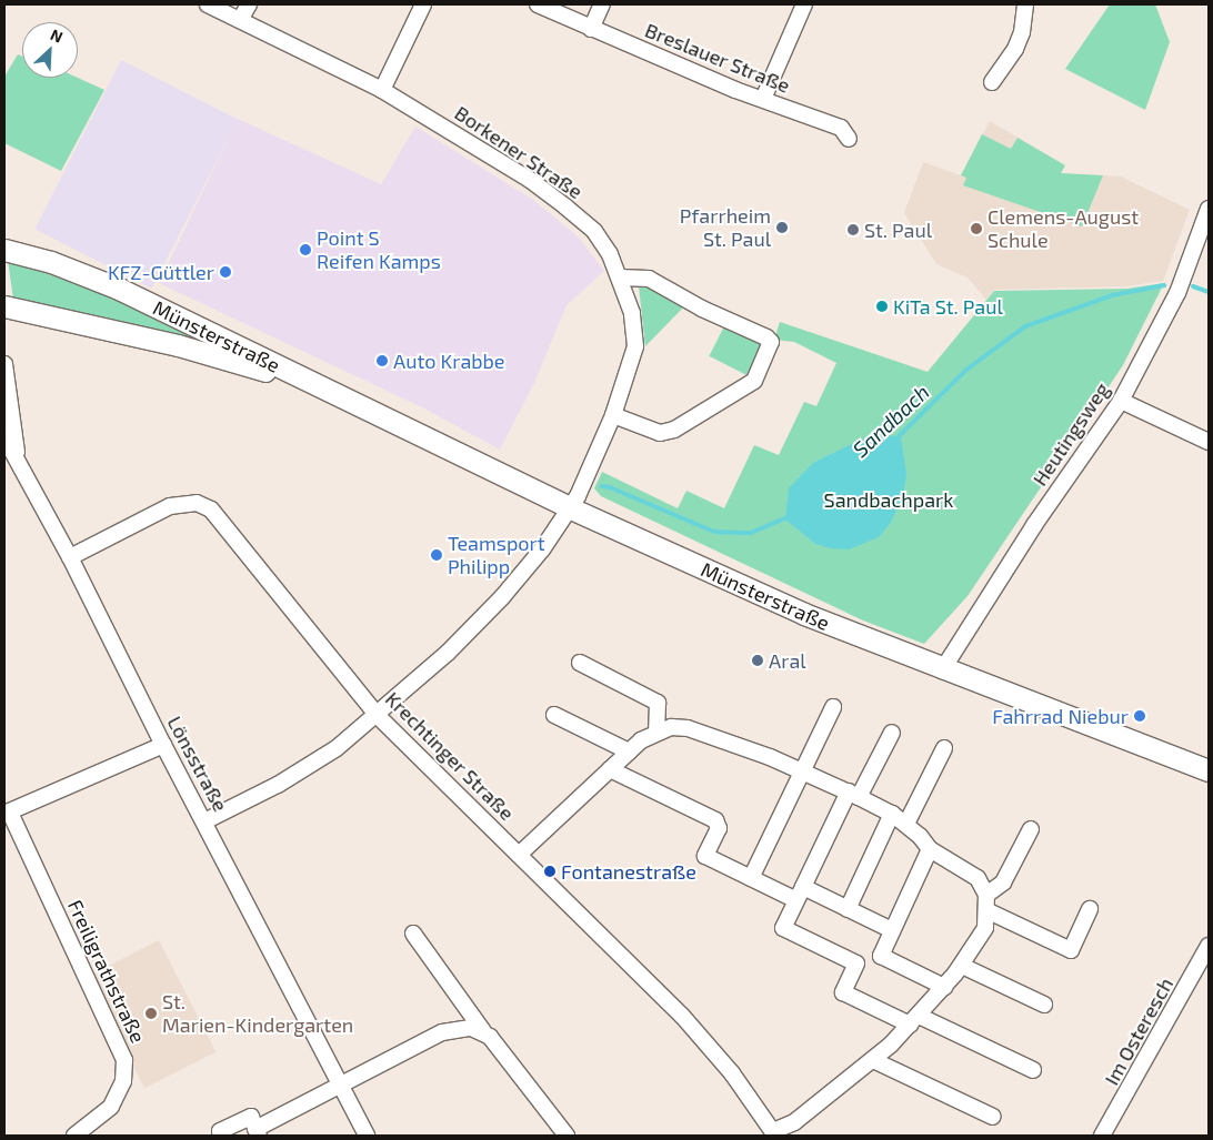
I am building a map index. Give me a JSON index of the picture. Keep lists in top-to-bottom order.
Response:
{
  "streets": {
    "main road": ["Münsterstraße"],
    "street": [
      "Breslauer Straße",
      "Borkener Straße",
      "Heutingsweg",
      "Krechtinger Straße",
      "Lönsstraße",
      "Freiligrathstraße",
      "Im Osteresch"
    ]
  },
  "crossings": [
    ["Borkener Straße", "Münsterstraße"],
    ["Borkener Straße", "Krechtinger Straße"],
    ["Borkener Straße", "Lönsstraße"],
    ["Münsterstraße", "Heutingsweg"],
    ["Krechtinger Straße", "Lönsstraße"]
  ],
  "water": ["Sandbach"],
  "parks": ["Sandbachpark"],
  "places": [
    "Pfarrheim St. Paul",
    "Clemens-August Schule",
    "St. Paul",
    "Point S Reifen Kamps",
    "KFZ-Güttler",
    "KiTa St. Paul",
    "Auto Krabbe",
    "Teamsport Philipp",
    "Aral",
    "Fahrrad Niebur",
    "Fontanestraße",
    "St. Marien-Kindergarten"
  ],
  "north": "top right"
}
